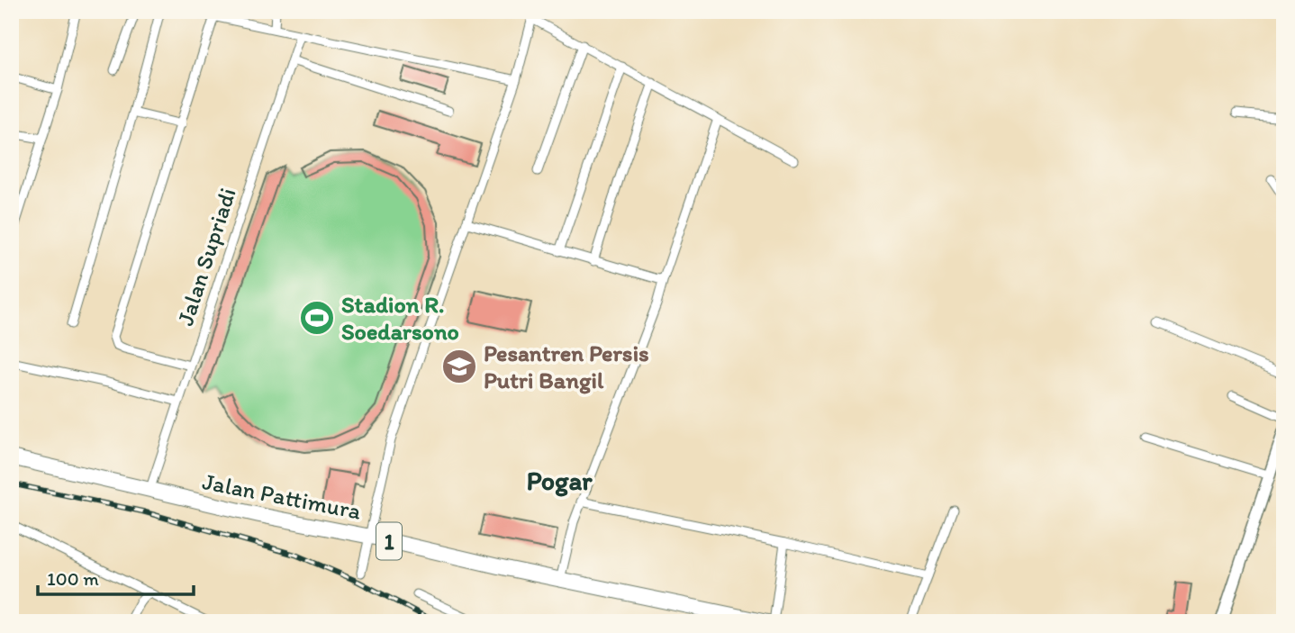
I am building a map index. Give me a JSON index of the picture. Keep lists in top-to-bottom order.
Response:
{
  "streets": {
    "highway": ["Jalan Pattimura", "1"],
    "street": ["Jalan Supriadi"]
  },
  "crossings": [
    ["Jalan Supriadi", "Jalan Pattimura"]
  ],
  "districts": ["Pogar"],
  "places": {
    "sports": ["Stadion R. Soedarsono"],
    "school or university": ["Pesantren Persis Putri Bangil"]
  },
  "scale_bar": "100 m"
}
